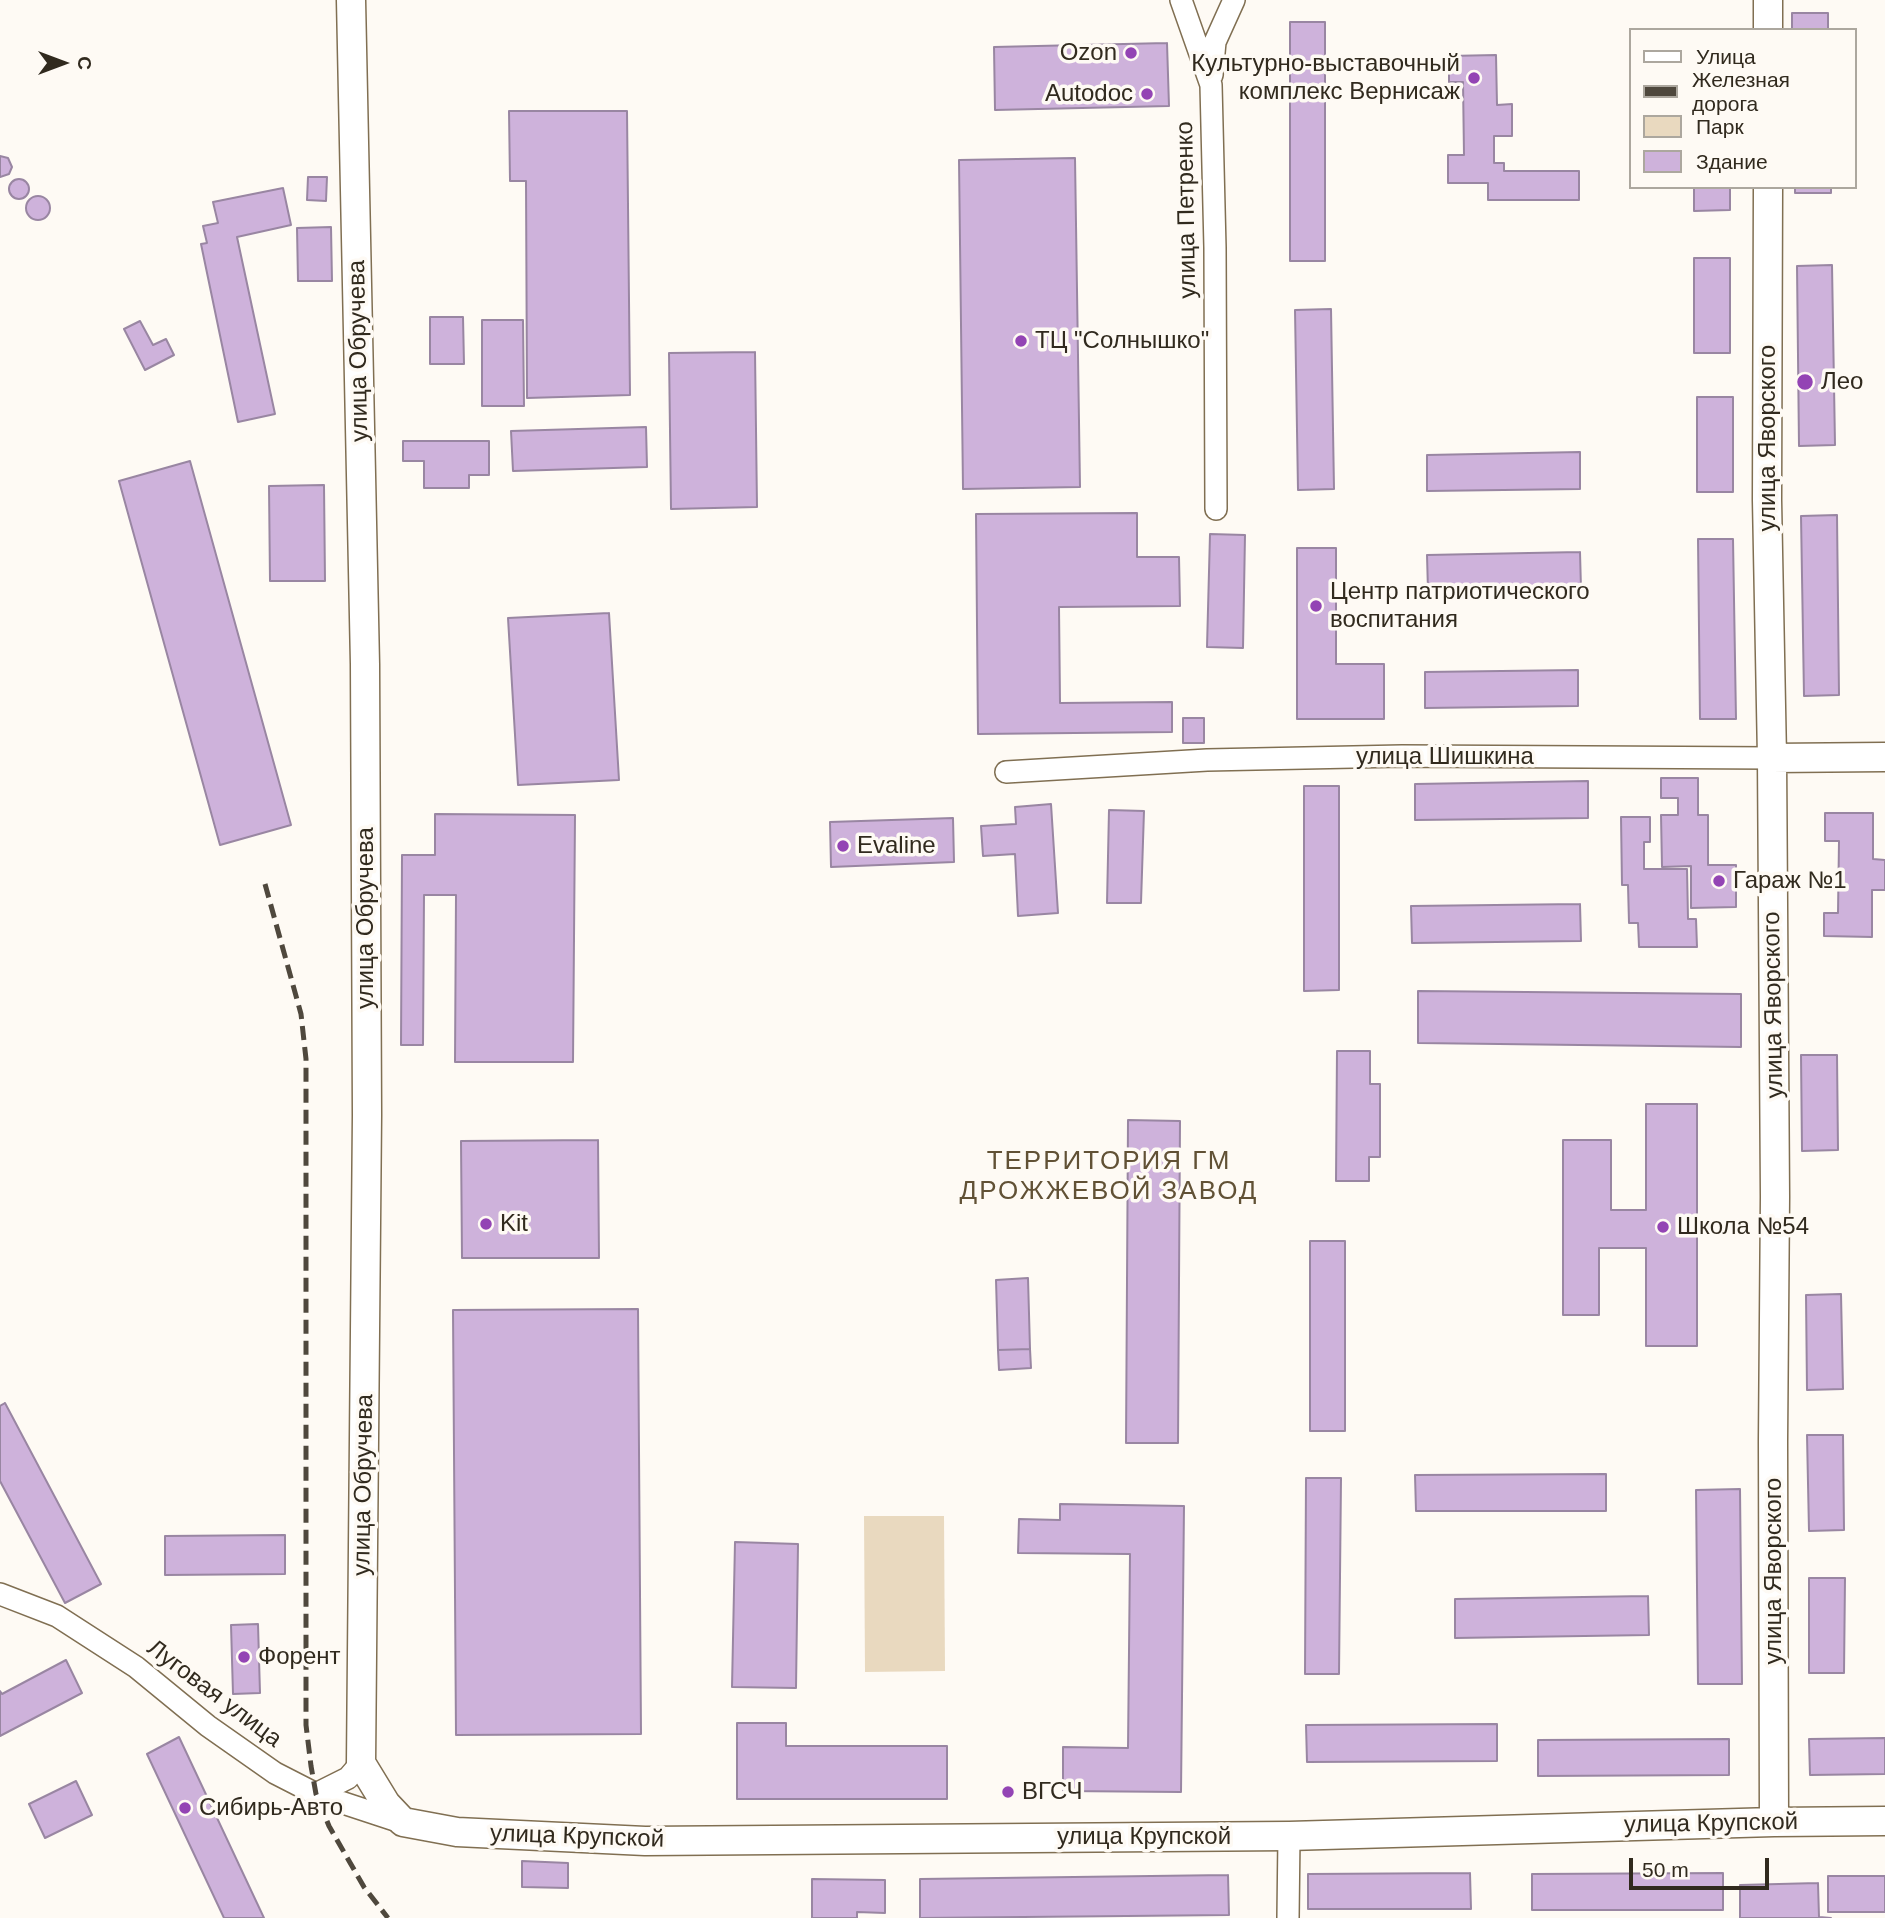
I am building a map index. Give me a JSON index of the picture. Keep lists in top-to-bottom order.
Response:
{
  "streets": {
    "main road": [
      "улица Обручева",
      "улица Яворского",
      "улица Шишкина",
      "улица Крупской"
    ],
    "street": ["улица Петренко", "Луговая улица"]
  },
  "crossings": [
    ["улица Яворского", "улица Шишкина"],
    ["улица Яворского", "улица Крупской"],
    ["Луговая улица", "улица Крупской"]
  ],
  "districts": ["ТЕРРИТОРИЯ ГМ ДРОЖЖЕВОЙ ЗАВОД"],
  "places": [
    "Ozon",
    "Культурно-выставочный комплекс Вернисаж",
    "Autodoc",
    "ТЦ \"Солнышко\"",
    "Лео",
    "Центр патриотического воспитания",
    "Evaline",
    "Гараж №1",
    "Kit",
    "Школа №54",
    "Форент",
    "ВГСЧ",
    "Сибирь-Авто"
  ],
  "legend": [
    "Улица",
    "Железная дорога",
    "Парк",
    "Здание"
  ],
  "scale_bar": "50 m",
  "north": "right"
}
